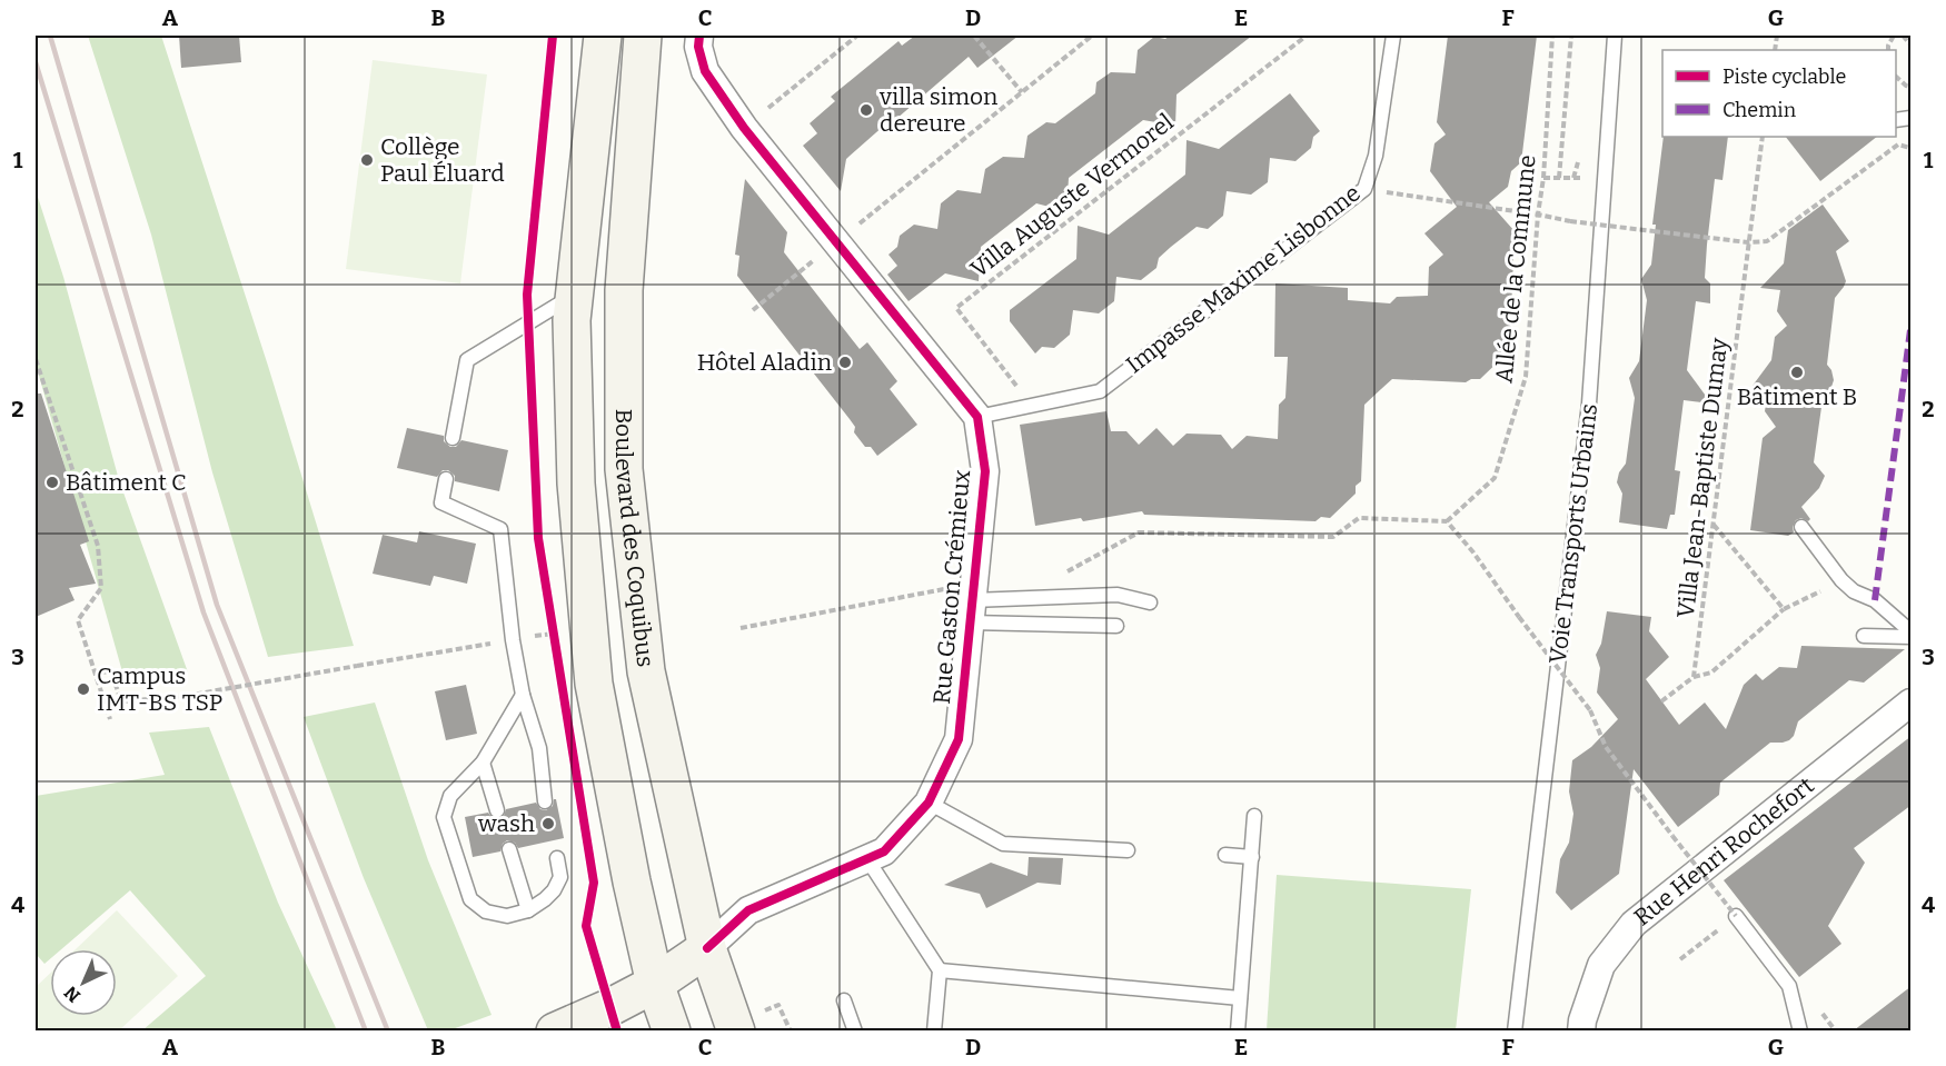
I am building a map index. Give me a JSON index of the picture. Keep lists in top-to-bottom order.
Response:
{
  "streets": {
    "main road": ["Boulevard des Coquibus"],
    "street": ["Rue Gaston Crémieux", "Rue Henri Rochefort"],
    "lane": ["Impasse Maxime Lisbonne", "Voie Transports Urbains"],
    "path": ["Villa Auguste Vermorel", "Allée de la Commune", "Villa Jean-Baptiste Dumay"]
  },
  "crossings": [
    ["Villa Auguste Vermorel", "Impasse Maxime Lisbonne"],
    ["Impasse Maxime Lisbonne", "Rue Gaston Crémieux"],
    ["Boulevard des Coquibus", "Rue Gaston Crémieux"]
  ],
  "places": [
    "villa simon dereure",
    "Collège Paul Éluard",
    "Hôtel Aladin",
    "Bâtiment B",
    "Bâtiment C",
    "Campus IMT-BS TSP",
    "wash"
  ],
  "legend": ["Piste cyclable", "Chemin"],
  "north": "bottom left",
  "grid": {
    "columns": [
      "A",
      "B",
      "C",
      "D",
      "E",
      "F",
      "G"
    ],
    "rows": [
      "1",
      "2",
      "3",
      "4"
    ]
  }
}
